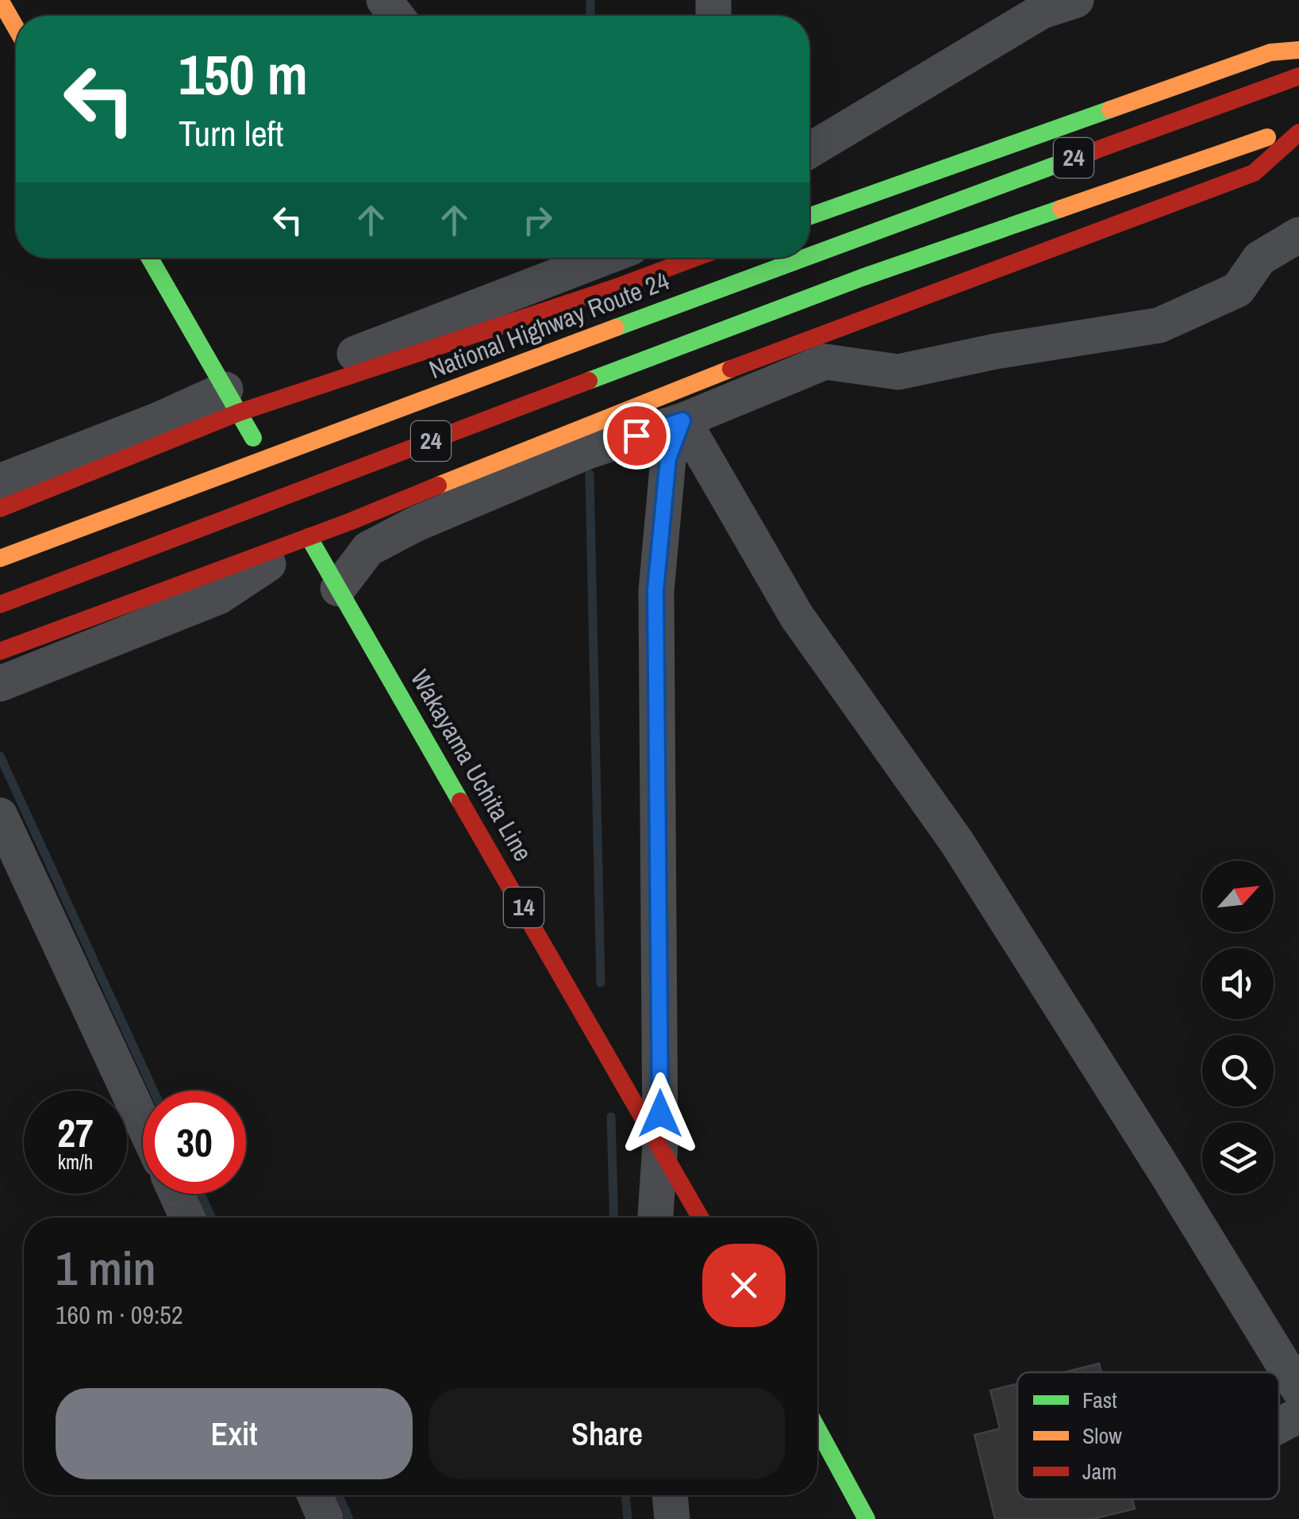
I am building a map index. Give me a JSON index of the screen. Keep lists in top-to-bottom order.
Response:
{
  "streets": {
    "main road": [
      "24",
      "National Highway Route 24",
      "Wakayama Uchita Line",
      "14"
    ]
  },
  "legend": ["Fast", "Slow", "Jam"],
  "north": "top right",
  "page": {
    "turn": ["150 m", "Turn left"],
    "speed": "27 km/h",
    "limit": "30",
    "heading": ["1 min", "160 m · 09:52"],
    "buttons": ["Exit", "Share"]
  }
}
